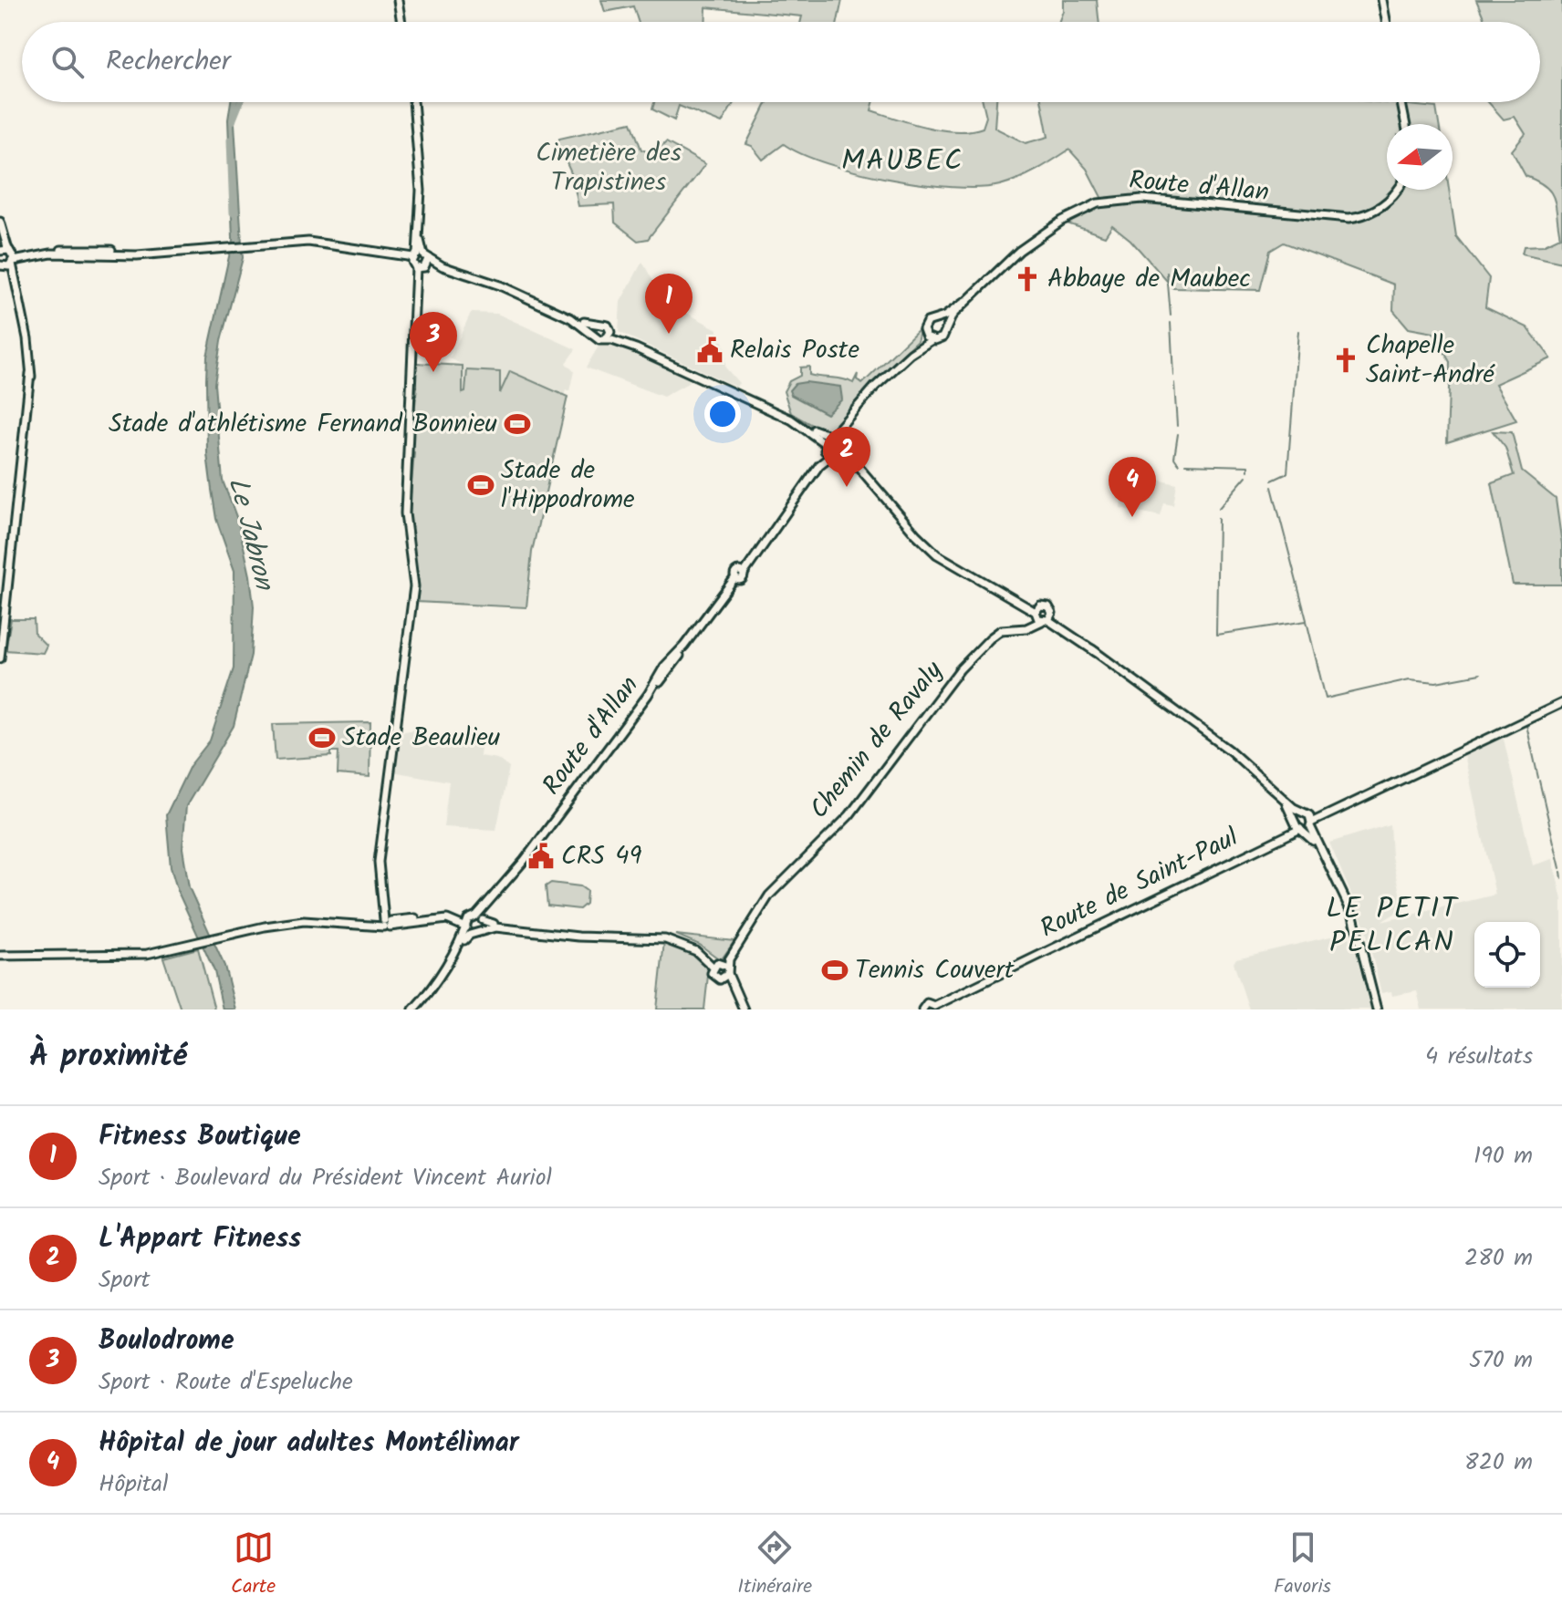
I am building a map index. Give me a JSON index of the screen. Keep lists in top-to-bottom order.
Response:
{
  "streets": {
    "main road": ["Route d'Allan", "Chemin de Ravaly", "Route de Saint-Paul"]
  },
  "districts": ["MAUBEC", "LE PETIT PELICAN"],
  "water": ["Le Jabron"],
  "parks": ["Cimetière des Trapistines"],
  "places": {
    "church": ["Abbaye de Maubec", "Chapelle Saint-André"],
    "public building": ["Relais Poste", "CRS 49"],
    "sports": [
      "Stade d'athlétisme Fernand Bonnieu",
      "Stade de l'Hippodrome",
      "Stade Beaulieu",
      "Tennis Couvert"
    ]
  },
  "north": "left",
  "page": {
    "search": "Rechercher",
    "pins": [
      "1",
      "3",
      "2",
      "4"
    ],
    "heading": ["À proximité", "4 résultats"],
    "list": [
      {
        "mark": "1",
        "name": "Fitness Boutique",
        "note": "Sport · Boulevard du Président Vincent Auriol",
        "value": "190 m"
      },
      {
        "mark": "2",
        "name": "L'Appart Fitness",
        "note": "Sport",
        "value": "280 m"
      },
      {
        "mark": "3",
        "name": "Boulodrome",
        "note": "Sport · Route d'Espeluche",
        "value": "570 m"
      },
      {
        "mark": "4",
        "name": "Hôpital de jour adultes Montélimar",
        "note": "Hôpital",
        "value": "820 m"
      }
    ],
    "nav": ["Carte", "Itinéraire", "Favoris"]
  }
}
